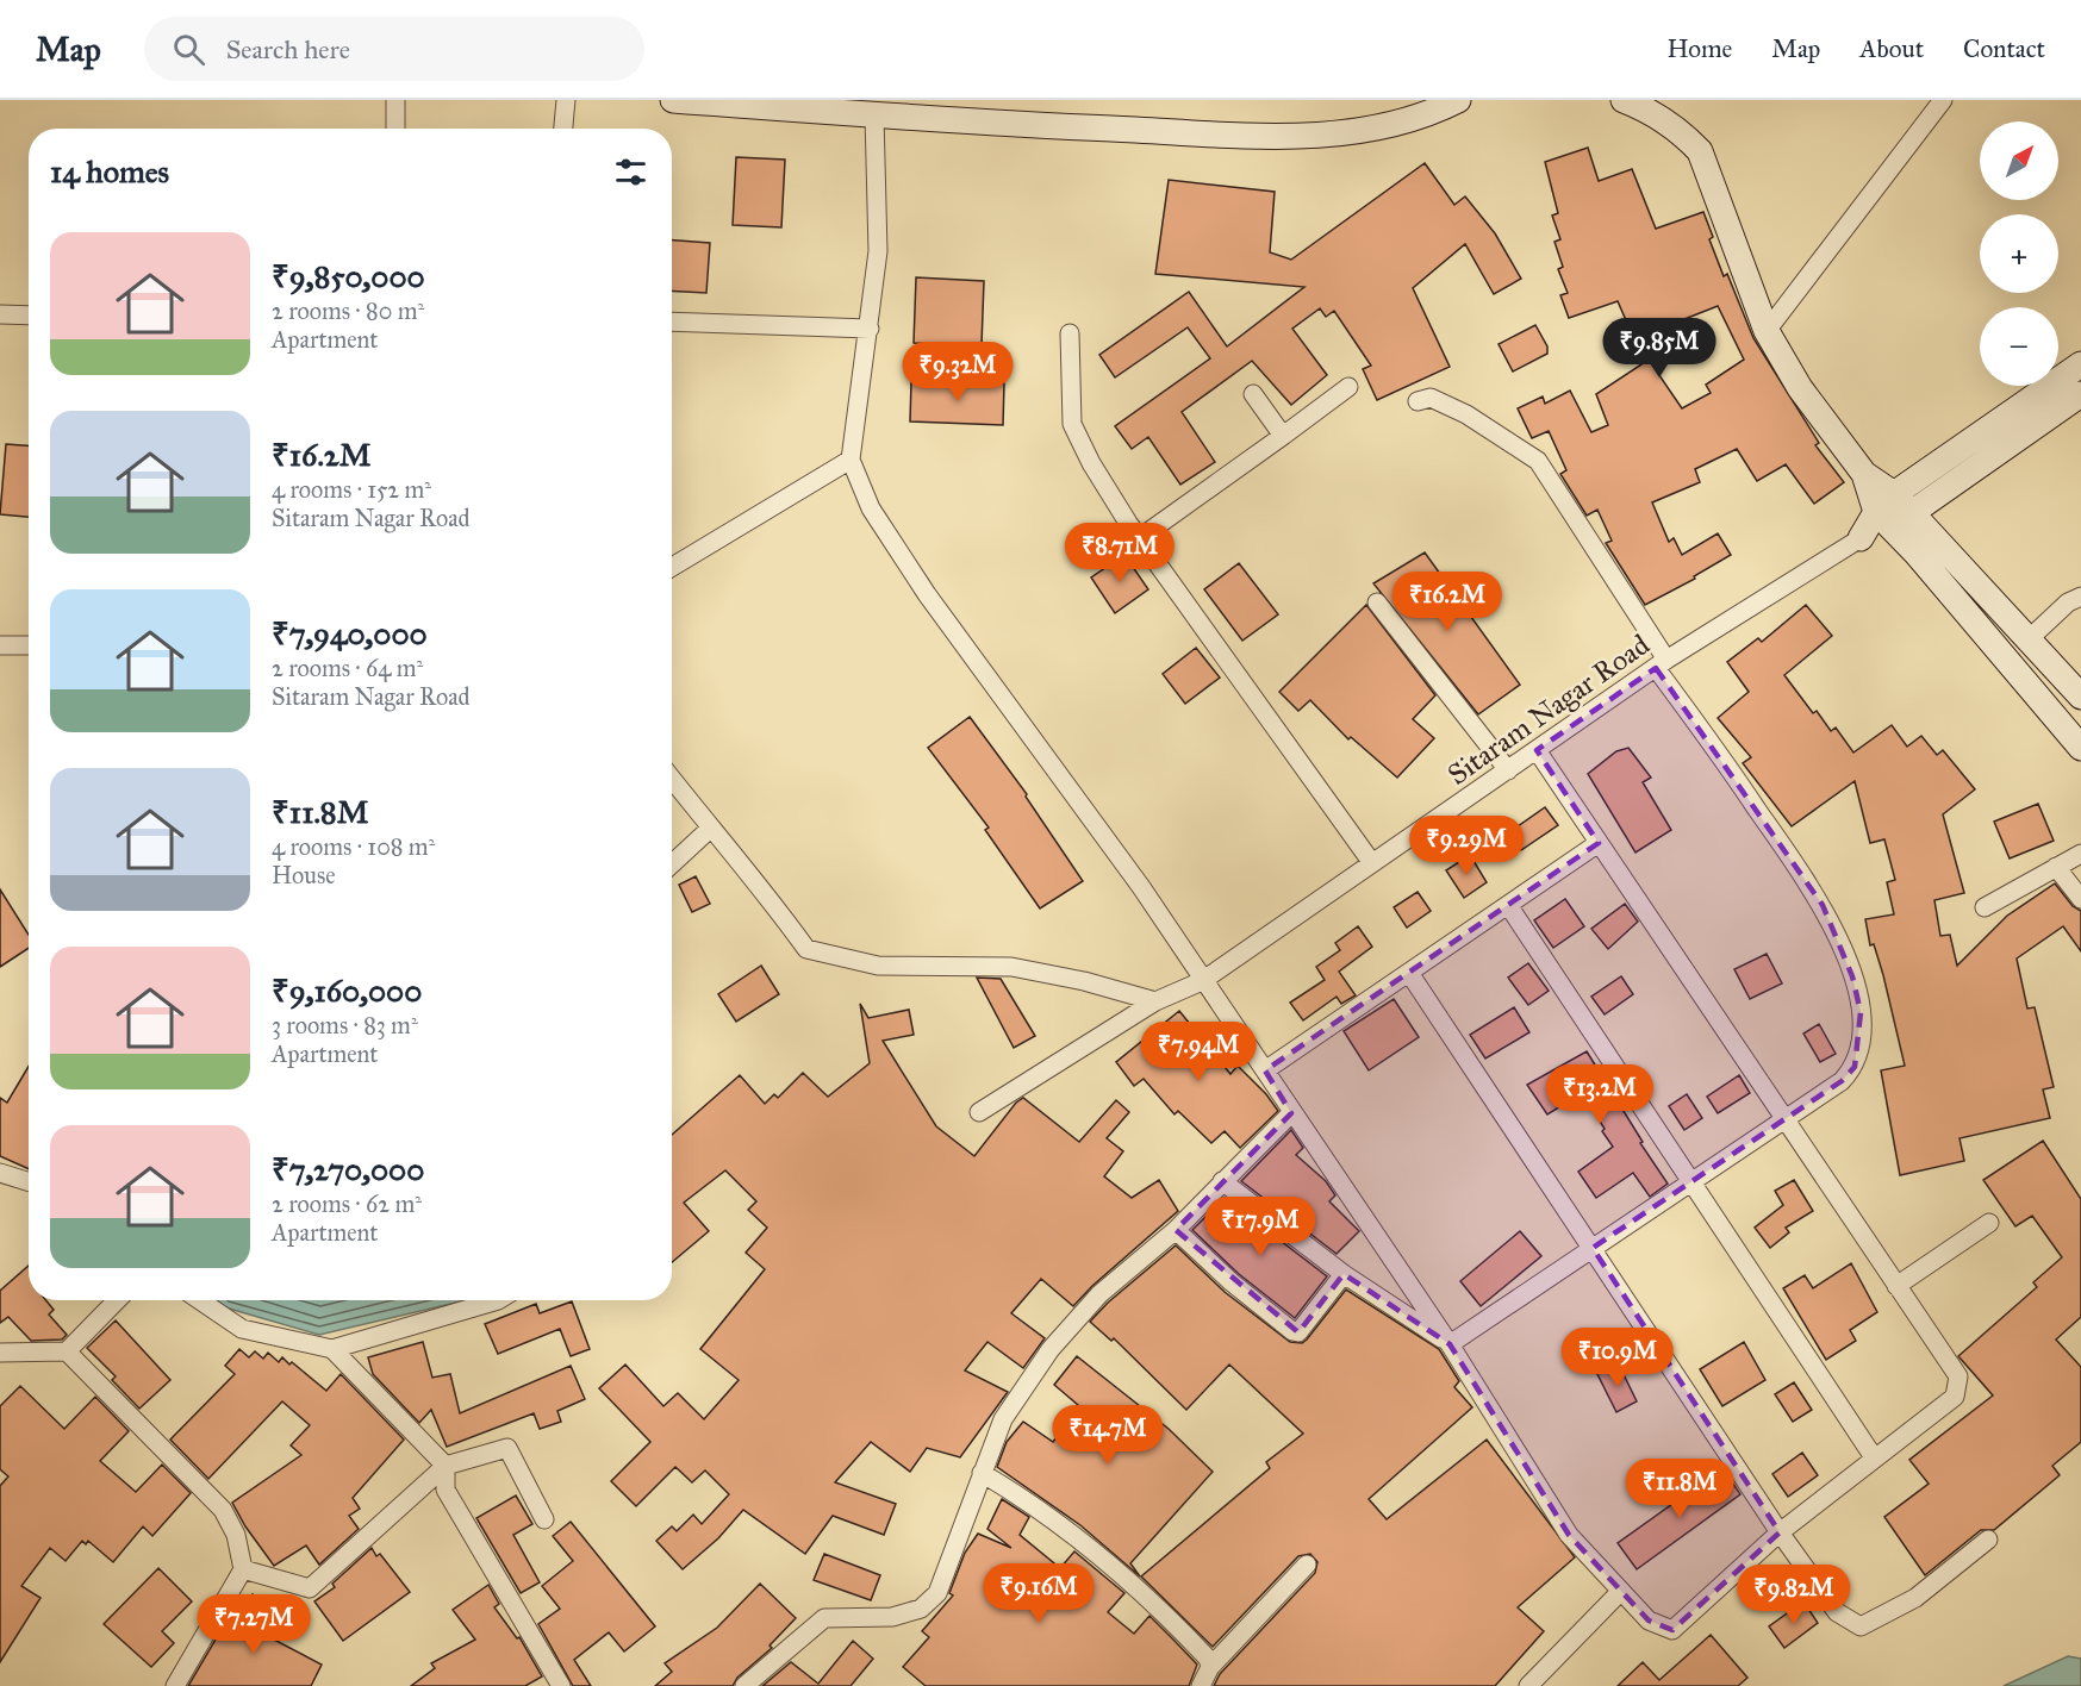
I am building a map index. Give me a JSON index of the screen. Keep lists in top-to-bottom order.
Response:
{
  "streets": {
    "street": ["Sitaram Nagar Road"]
  },
  "north": "top right",
  "page": {
    "header": "Map",
    "search": "Search here",
    "nav": [
      "Home",
      "Map",
      "About",
      "Contact"
    ],
    "map_buttons": ["+", "−"],
    "heading": "14 homes",
    "list": [
      {
        "name": "₹9,850,000",
        "note": "2 rooms · 80 m² · Apartment"
      },
      {
        "name": "₹16.2M",
        "note": "4 rooms · 152 m² · Sitaram Nagar Road"
      },
      {
        "name": "₹7,940,000",
        "note": "2 rooms · 64 m² · Sitaram Nagar Road"
      },
      {
        "name": "₹11.8M",
        "note": "4 rooms · 108 m² · House"
      },
      {
        "name": "₹9,160,000",
        "note": "3 rooms · 83 m² · Apartment"
      },
      {
        "name": "₹7,270,000",
        "note": "2 rooms · 62 m² · Apartment"
      }
    ],
    "price": [
      "₹9.85M",
      "₹9.32M",
      "₹8.71M",
      "₹16.2M",
      "₹9.29M",
      "₹7.94M",
      "₹13.2M",
      "₹17.9M",
      "₹10.9M",
      "₹14.7M",
      "₹11.8M",
      "₹9.16M",
      "₹9.82M",
      "₹7.27M"
    ]
  }
}
